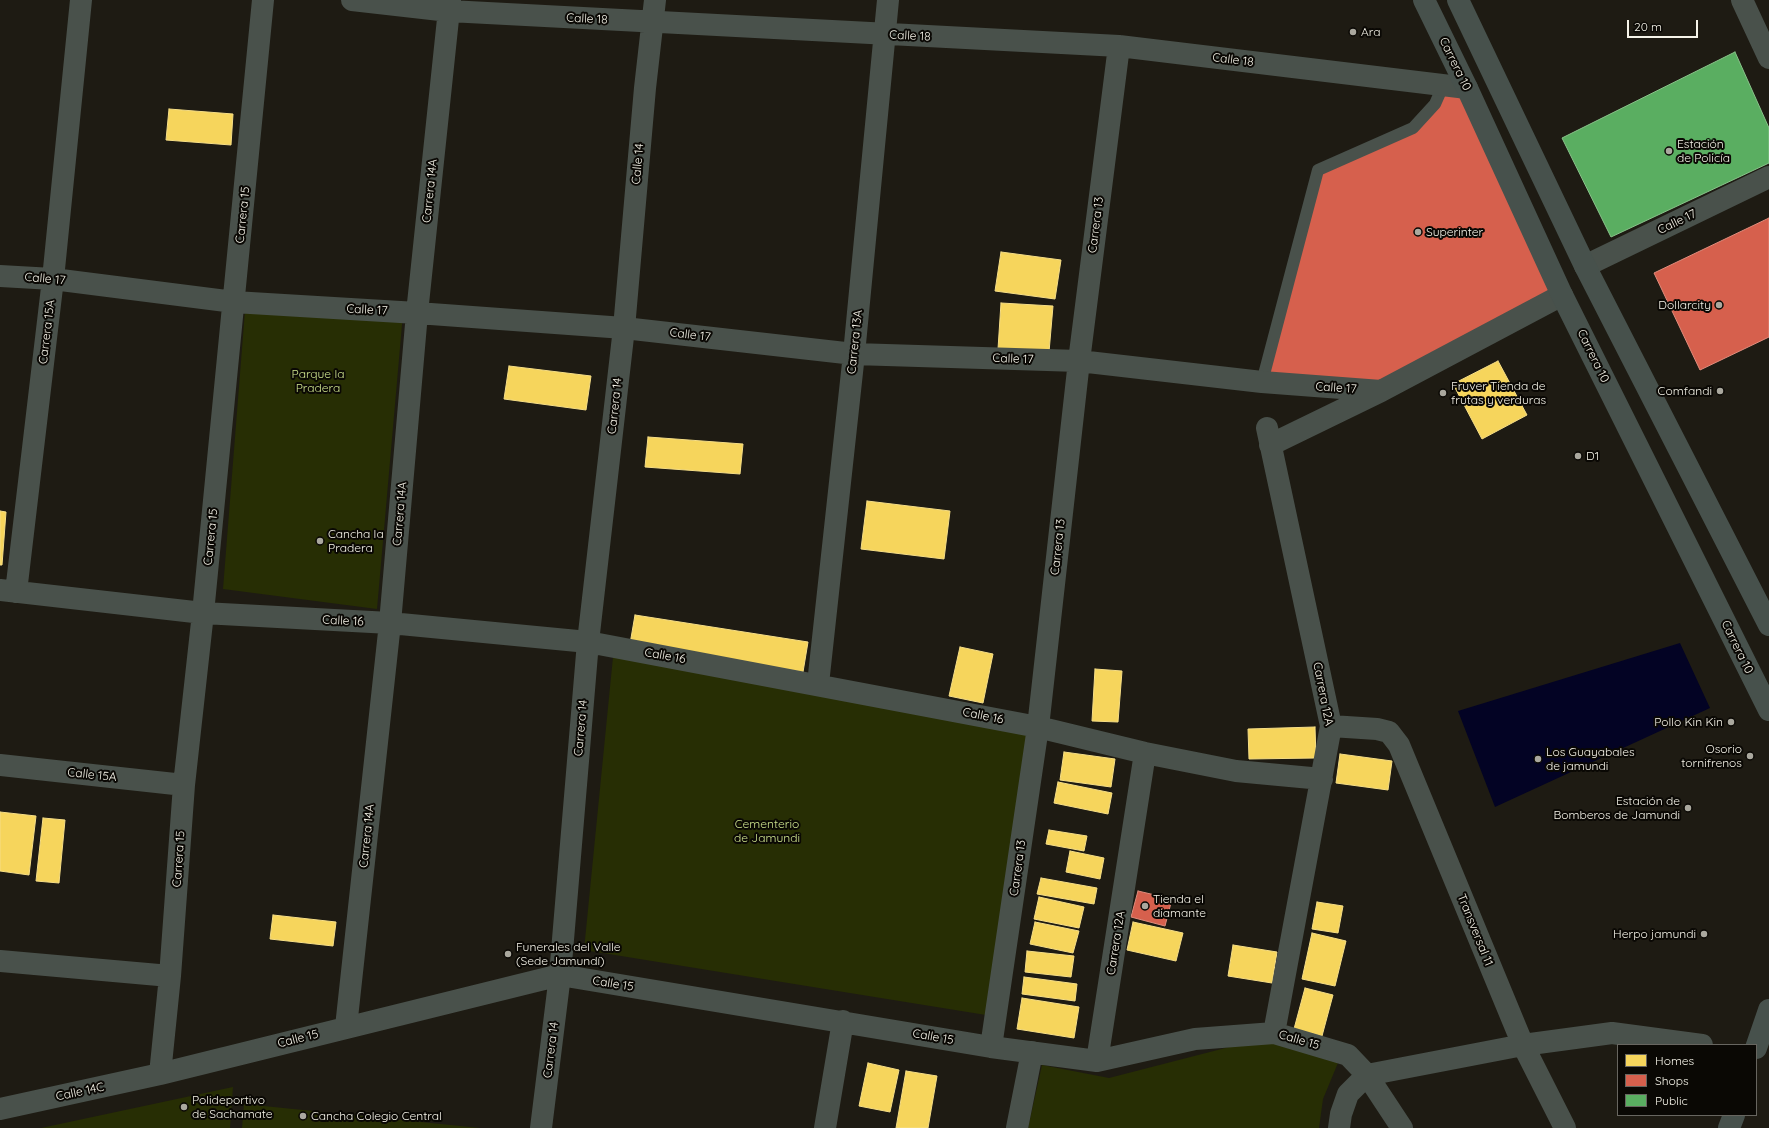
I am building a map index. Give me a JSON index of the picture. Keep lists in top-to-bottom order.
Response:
{
  "streets": {
    "main road": ["Carrera 10"],
    "street": [
      "Calle 18",
      "Calle 14",
      "Carrera 14A",
      "Carrera 15",
      "Calle 17",
      "Carrera 13",
      "Carrera 15A",
      "Carrera 13A",
      "Carrera 14",
      "Calle 16",
      "Carrera 12A",
      "Calle 15A",
      "Transversal 11",
      "Calle 15",
      "Calle 14C"
    ]
  },
  "crossings": [
    ["Calle 18", "Carrera 10"],
    ["Calle 18", "Calle 14"],
    ["Calle 18", "Carrera 14A"],
    ["Calle 18", "Carrera 13"],
    ["Calle 18", "Carrera 13A"],
    ["Carrera 10", "Calle 17"],
    ["Calle 14", "Calle 17"],
    ["Calle 14", "Carrera 14"],
    ["Carrera 14A", "Calle 17"],
    ["Carrera 14A", "Calle 16"],
    ["Carrera 14A", "Calle 15"],
    ["Carrera 15", "Calle 17"],
    ["Carrera 15", "Calle 16"],
    ["Carrera 15", "Calle 15A"],
    ["Carrera 15", "Calle 15"],
    ["Carrera 15", "Calle 14C"],
    ["Calle 17", "Carrera 13"],
    ["Calle 17", "Carrera 15A"],
    ["Calle 17", "Carrera 13A"],
    ["Calle 17", "Carrera 14"],
    ["Calle 17", "Carrera 12A"],
    ["Carrera 13", "Calle 16"],
    ["Carrera 13", "Calle 15"],
    ["Carrera 15A", "Calle 16"],
    ["Carrera 13A", "Calle 16"],
    ["Carrera 14", "Calle 16"],
    ["Carrera 14", "Calle 15"],
    ["Calle 16", "Carrera 12A"],
    ["Carrera 12A", "Transversal 11"],
    ["Carrera 12A", "Calle 15"],
    ["Calle 15", "Calle 14C"]
  ],
  "parks": ["Parque la Pradera", "Cementerio de Jamundi"],
  "places": [
    "Ara",
    "Estación de Policía",
    "Superinter",
    "Dollarcity",
    "Comfandi",
    "Fruver Tienda de frutas y verduras",
    "D1",
    "Cancha la Pradera",
    "Pollo Kin Kin",
    "Osorio tornifrenos",
    "Los Guayabales de jamundi",
    "Estación de Bomberos de Jamundi",
    "Tienda el diamante",
    "Herpo jamundi",
    "Funerales del Valle (Sede Jamundí)",
    "Polideportivo de Sachamate",
    "Cancha Colegio Central"
  ],
  "legend": ["Homes", "Shops", "Public"],
  "scale_bar": "20 m"
}
